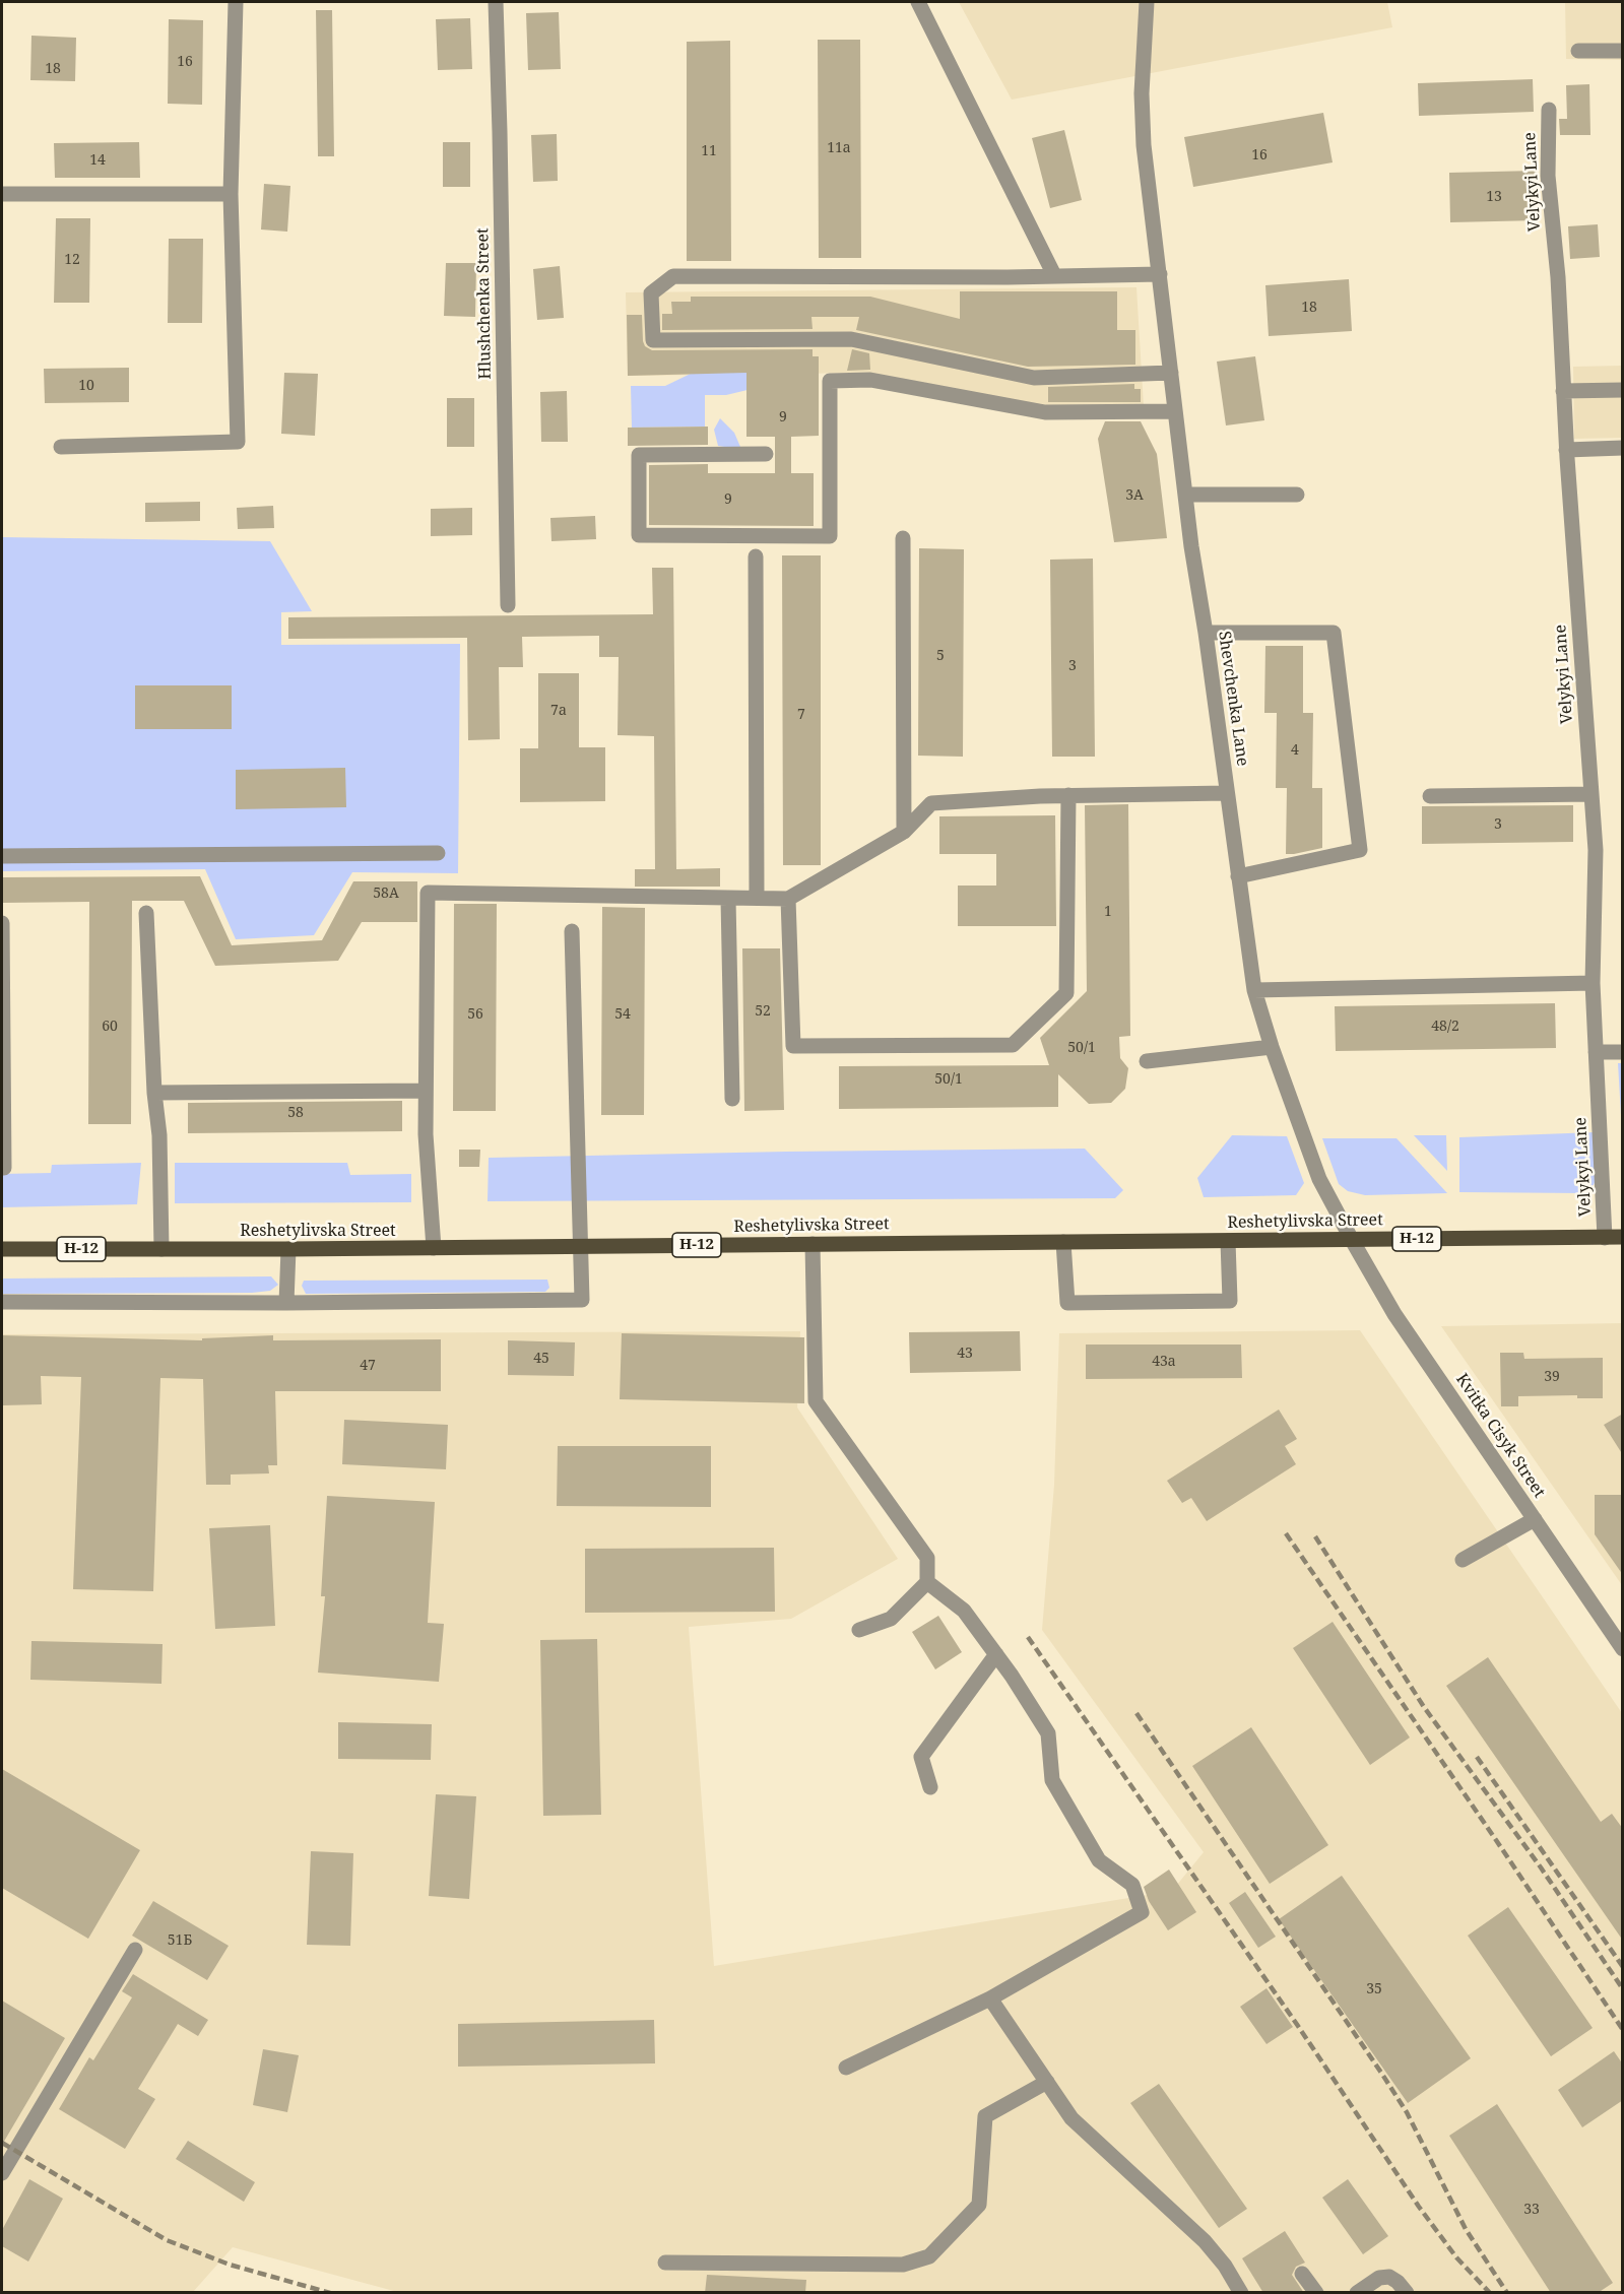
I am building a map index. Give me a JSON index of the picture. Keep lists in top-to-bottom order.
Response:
{
  "streets": {
    "main road": ["Reshetylivska Street", "Н-12"],
    "street": [
      "Velykyi Lane",
      "Hlushchenka Street",
      "Shevchenka Lane",
      "Kvitka Cisyk Street"
    ]
  },
  "crossings": [
    ["Velykyi Lane", "Reshetylivska Street"],
    ["Shevchenka Lane", "Reshetylivska Street"],
    ["Shevchenka Lane", "Kvitka Cisyk Street"],
    ["Reshetylivska Street", "Kvitka Cisyk Street"]
  ],
  "house_numbers": [
    "16",
    "18",
    "11а",
    "11",
    "16",
    "14",
    "13",
    "12",
    "18",
    "10",
    "9",
    "3А",
    "9",
    "5",
    "3",
    "7а",
    "7",
    "4",
    "3",
    "58А",
    "1",
    "52",
    "56",
    "54",
    "60",
    "48/2",
    "50/1",
    "50/1",
    "58",
    "43",
    "45",
    "43а",
    "47",
    "39",
    "51Б",
    "35",
    "33"
  ]
}
